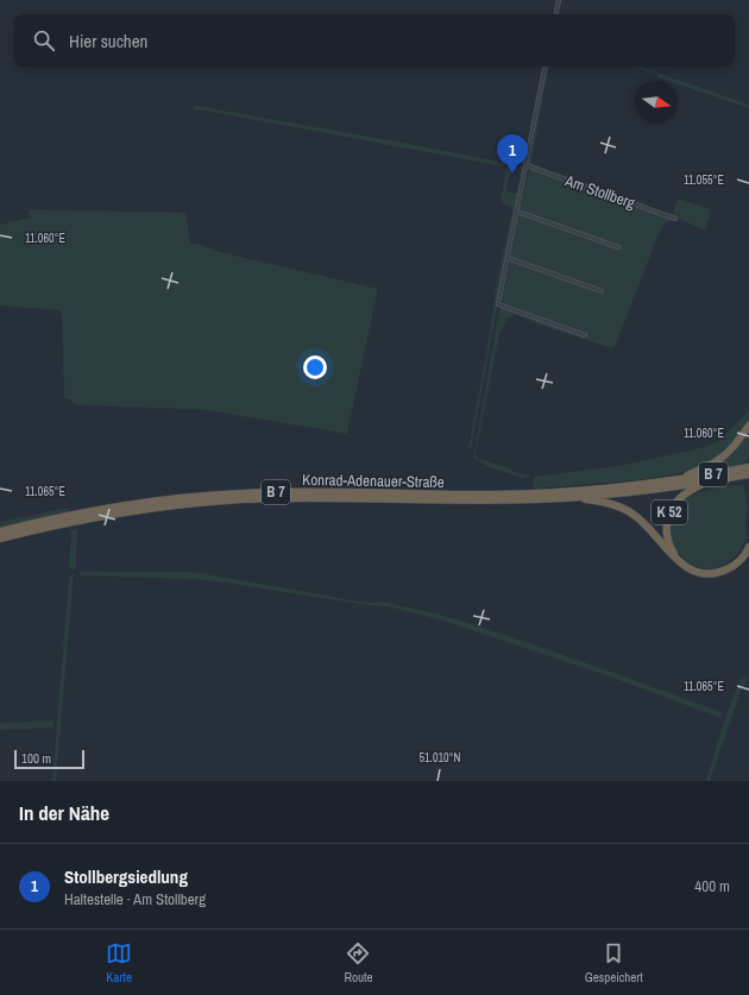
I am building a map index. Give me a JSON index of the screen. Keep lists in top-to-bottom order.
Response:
{
  "streets": {
    "highway": ["B 7", "Konrad-Adenauer-Straße", "K 52"],
    "street": ["Am Stollberg"]
  },
  "crossings": [
    ["Konrad-Adenauer-Straße", "K 52"]
  ],
  "scale_bar": "100 m",
  "north": "right",
  "page": {
    "search": "Hier suchen",
    "pins": "1",
    "scale": "100 m",
    "heading": "In der Nähe",
    "list": [
      {
        "mark": "1",
        "name": "Stollbergsiedlung",
        "note": "Haltestelle · Am Stollberg",
        "value": "400 m"
      }
    ],
    "nav": ["Karte", "Route", "Gespeichert"]
  },
  "coordinates": [
    "11.055°E",
    "11.060°E",
    "11.065°E",
    "51.010°N"
  ]
}
